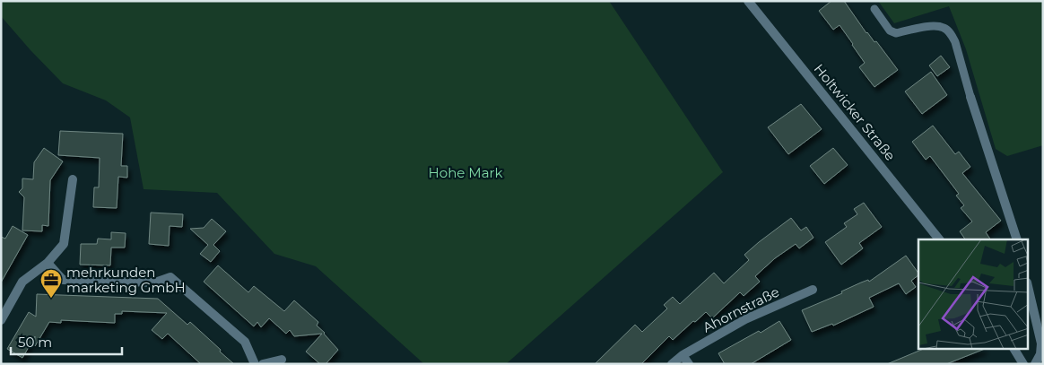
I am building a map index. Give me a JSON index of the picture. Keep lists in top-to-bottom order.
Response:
{
  "streets": {
    "street": ["Holtwicker Straße", "Ahornstraße"]
  },
  "parks": ["Hohe Mark"],
  "places": {
    "office": ["mehrkunden marketing GmbH"]
  },
  "scale_bar": "50 m"
}
